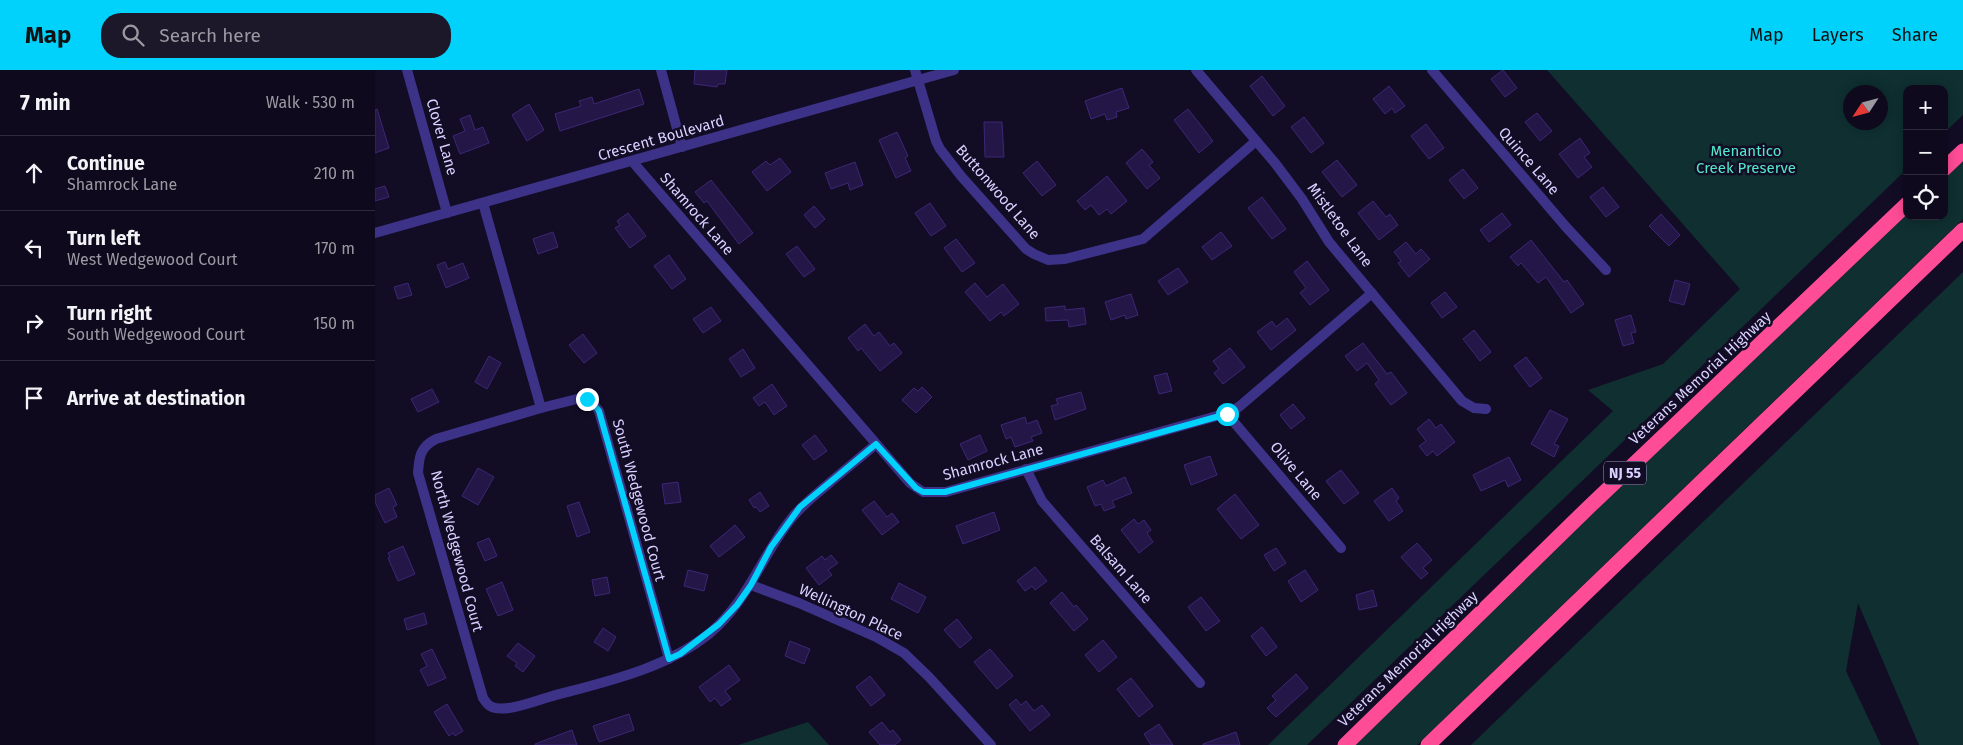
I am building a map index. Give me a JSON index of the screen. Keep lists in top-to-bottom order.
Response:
{
  "streets": {
    "highway": ["Veterans Memorial Highway", "NJ 55"],
    "street": [
      "Clover Lane",
      "Crescent Boulevard",
      "Quince Lane",
      "Buttonwood Lane",
      "Shamrock Lane",
      "Mistletoe Lane",
      "Olive Lane",
      "South Wedgewood Court",
      "North Wedgewood Court",
      "Balsam Lane",
      "Wellington Place"
    ]
  },
  "crossings": [
    ["Clover Lane", "Crescent Boulevard"],
    ["Crescent Boulevard", "Buttonwood Lane"],
    ["Crescent Boulevard", "Shamrock Lane"],
    ["Buttonwood Lane", "Mistletoe Lane"],
    ["Shamrock Lane", "Mistletoe Lane"],
    ["Shamrock Lane", "Olive Lane"],
    ["Shamrock Lane", "Balsam Lane"],
    ["South Wedgewood Court", "North Wedgewood Court"]
  ],
  "parks": ["Menantico Creek Preserve"],
  "north": "bottom left",
  "page": {
    "header": "Map",
    "search": "Search here",
    "nav": ["Map", "Layers", "Share"],
    "heading": ["7 min", "Walk · 530 m"],
    "map_buttons": ["+", "−"],
    "list": [
      ["Continue", "Shamrock Lane", "210 m"],
      ["Turn left", "West Wedgewood Court", "170 m"],
      ["Turn right", "South Wedgewood Court", "150 m"],
      "Arrive at destination"
    ]
  }
}
